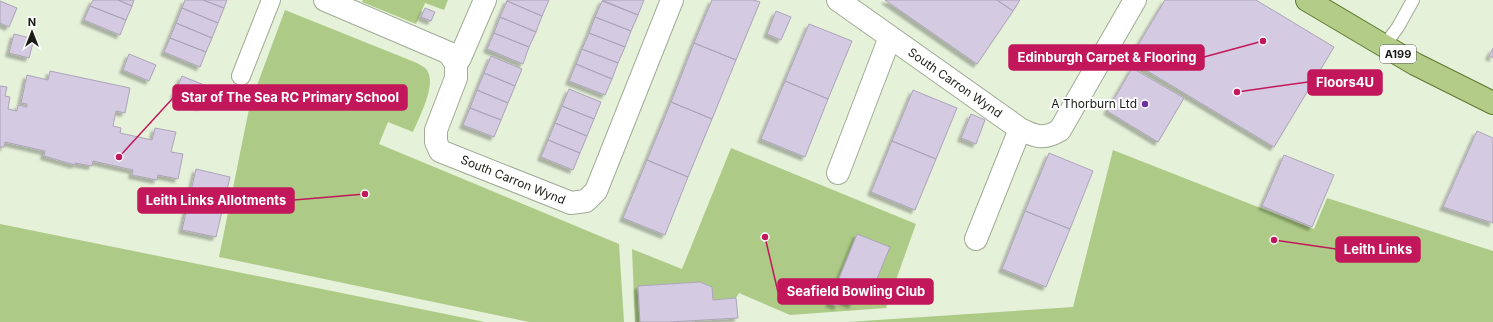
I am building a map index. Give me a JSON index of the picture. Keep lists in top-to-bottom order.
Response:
{
  "streets": {
    "main road": ["A199"],
    "street": ["South Carron Wynd"]
  },
  "places": [
    "Edinburgh Carpet & Flooring",
    "Floors4U",
    "A Thorburn Ltd",
    "Star of The Sea RC Primary School",
    "Leith Links Allotments",
    "Seafield Bowling Club",
    "Leith Links"
  ],
  "north": "top"
}
